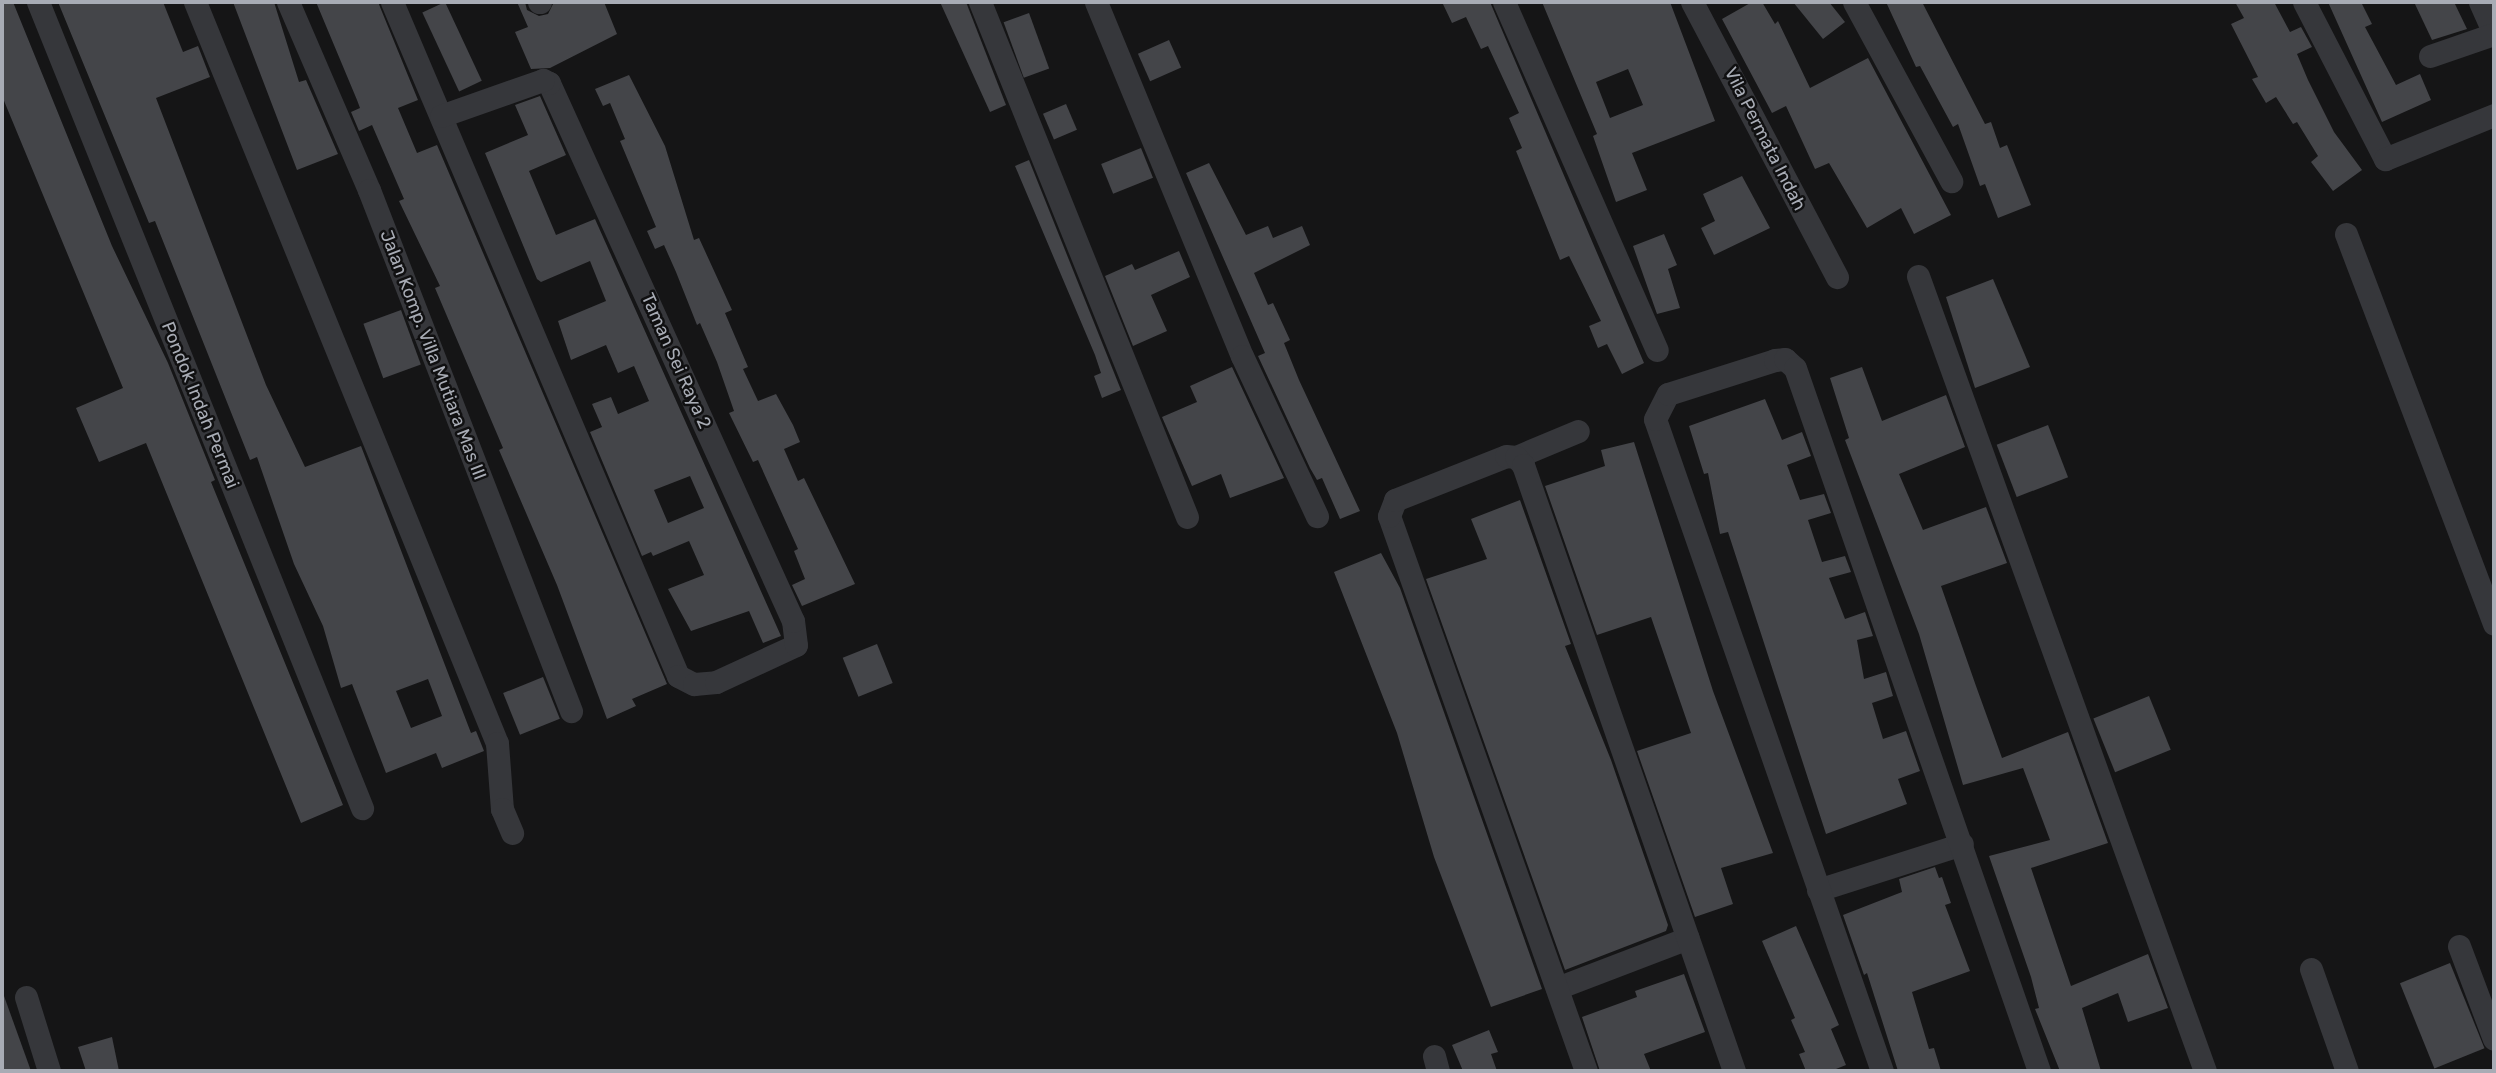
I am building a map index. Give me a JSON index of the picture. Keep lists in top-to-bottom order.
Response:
{
  "streets": {
    "street": [
      "Vila Permata Indah",
      "Jalan Komp. Villa Mutiara Mas III",
      "Taman Sei Raya 2",
      "Pondok Indah Permai"
    ]
  }
}
